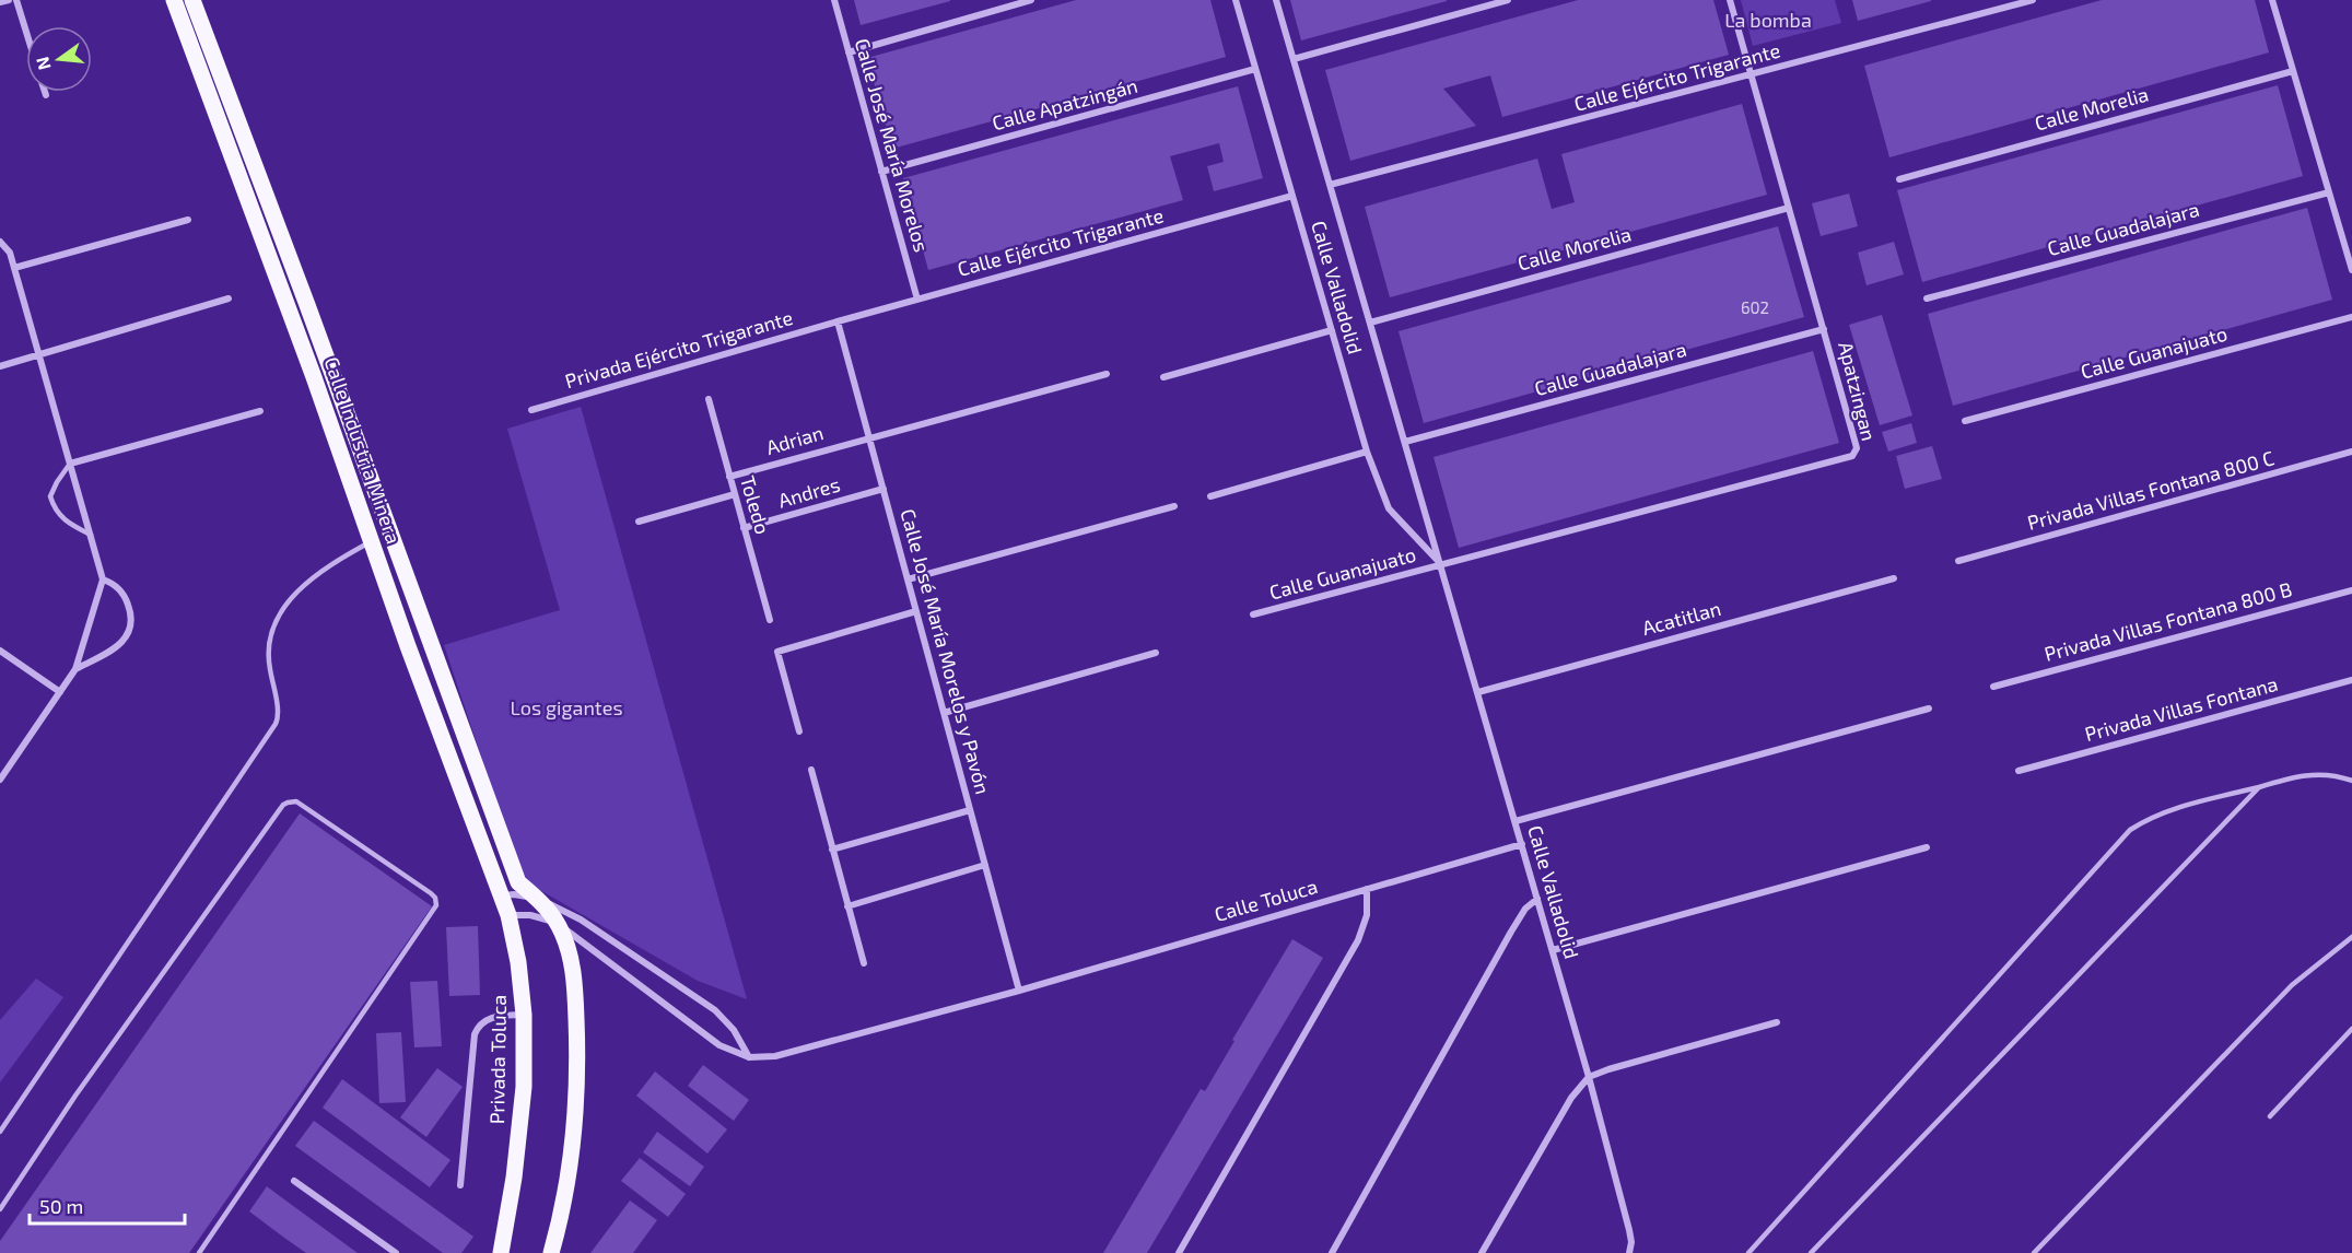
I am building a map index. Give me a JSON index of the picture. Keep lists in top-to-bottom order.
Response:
{
  "streets": {
    "main road": ["Calle Industria Minera", "Privada Toluca"],
    "street": [
      "Calle Ejército Trigarante",
      "Calle Apatzingán",
      "Calle Morelia",
      "Calle José María Morelos",
      "Calle Guadalajara",
      "Calle Valladolid",
      "Privada Ejército Trigarante",
      "Calle Guanajuato",
      "Apatzingan",
      "Adrian",
      "Privada Villas Fontana 800 C",
      "Andres",
      "Toledo",
      "Acatitlan",
      "Privada Villas Fontana 800 B",
      "Calle José María Morelos y Pavón",
      "Privada Villas Fontana",
      "Calle Toluca"
    ]
  },
  "crossings": [
    ["Calle Ejército Trigarante", "Calle José María Morelos"],
    ["Calle Ejército Trigarante", "Calle Valladolid"],
    ["Calle Ejército Trigarante", "Privada Ejército Trigarante"],
    ["Calle Ejército Trigarante", "Apatzingan"],
    ["Calle Ejército Trigarante", "Calle José María Morelos y Pavón"],
    ["Calle Apatzingán", "Calle José María Morelos"],
    ["Calle Apatzingán", "Calle Valladolid"],
    ["Calle Morelia", "Calle Valladolid"],
    ["Calle Morelia", "Apatzingan"],
    ["Calle Guadalajara", "Calle Valladolid"],
    ["Calle Guadalajara", "Apatzingan"],
    ["Calle Valladolid", "Calle Guanajuato"],
    ["Calle Valladolid", "Apatzingan"],
    ["Calle Valladolid", "Acatitlan"],
    ["Calle Valladolid", "Calle Toluca"],
    ["Privada Ejército Trigarante", "Calle José María Morelos y Pavón"],
    ["Calle Guanajuato", "Apatzingan"],
    ["Adrian", "Toledo"],
    ["Adrian", "Calle José María Morelos y Pavón"],
    ["Calle Industria Minera", "Privada Toluca"],
    ["Andres", "Toledo"],
    ["Andres", "Calle José María Morelos y Pavón"],
    ["Calle José María Morelos y Pavón", "Calle Toluca"]
  ],
  "parks": ["La bomba", "Los gigantes"],
  "house_numbers": ["602"],
  "scale_bar": "50 m",
  "north": "left"
}
